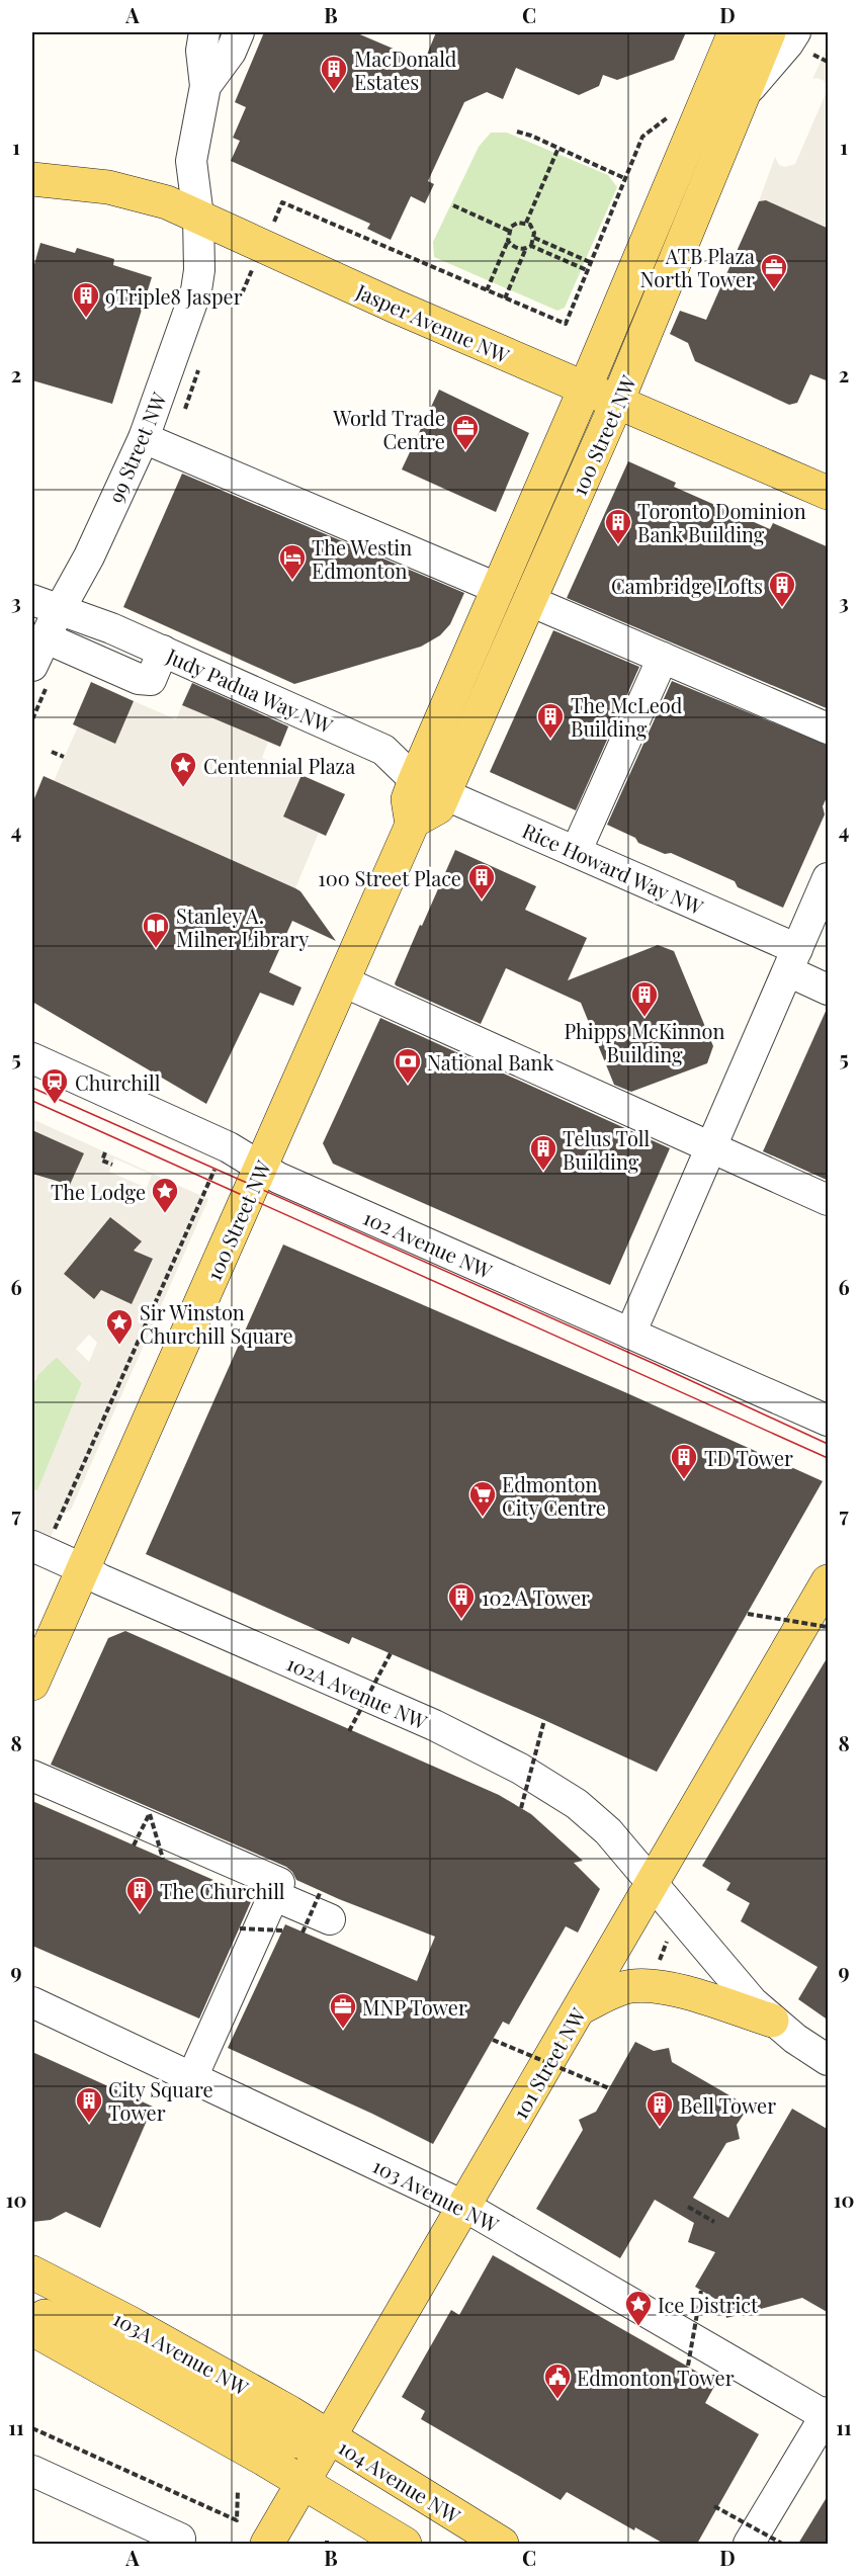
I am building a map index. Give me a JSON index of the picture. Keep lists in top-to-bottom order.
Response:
{
  "streets": {
    "main road": [
      "Jasper Avenue NW",
      "100 Street NW",
      "101 Street NW",
      "103A Avenue NW",
      "104 Avenue NW"
    ],
    "street": [
      "99 Street NW",
      "Judy Padua Way NW",
      "Rice Howard Way NW",
      "102 Avenue NW",
      "102A Avenue NW",
      "103 Avenue NW"
    ]
  },
  "crossings": [
    ["Jasper Avenue NW", "100 Street NW"],
    ["Jasper Avenue NW", "99 Street NW"],
    ["100 Street NW", "Judy Padua Way NW"],
    ["100 Street NW", "Rice Howard Way NW"],
    ["100 Street NW", "102 Avenue NW"],
    ["100 Street NW", "102A Avenue NW"],
    ["99 Street NW", "Judy Padua Way NW"],
    ["Judy Padua Way NW", "Rice Howard Way NW"],
    ["102A Avenue NW", "101 Street NW"],
    ["101 Street NW", "103 Avenue NW"],
    ["101 Street NW", "103A Avenue NW"],
    ["101 Street NW", "104 Avenue NW"],
    ["103A Avenue NW", "104 Avenue NW"]
  ],
  "places": {
    "building": [
      "MacDonald Estates",
      "9Triple8 Jasper",
      "Toronto Dominion Bank Building",
      "Cambridge Lofts",
      "The McLeod Building",
      "100 Street Place",
      "Phipps McKinnon Building",
      "Telus Toll Building",
      "TD Tower",
      "102 A Tower",
      "The Churchill",
      "City Square Tower",
      "Bell Tower"
    ],
    "office": ["ATB Plaza North Tower", "World Trade Centre", "MNP Tower"],
    "hotel": ["The Westin Edmonton"],
    "place": [
      "Centennial Plaza",
      "The Lodge",
      "Sir Winston Churchill Square",
      "Ice District"
    ],
    "library": ["Stanley A. Milner Library"],
    "bank": ["National Bank"],
    "station": ["Churchill"],
    "supermarket": ["Edmonton City Centre"],
    "public building": ["Edmonton Tower"]
  },
  "grid": {
    "columns": [
      "A",
      "B",
      "C",
      "D"
    ],
    "rows": [
      "1",
      "2",
      "3",
      "4",
      "5",
      "6",
      "7",
      "8",
      "9",
      "10",
      "11"
    ]
  }
}
